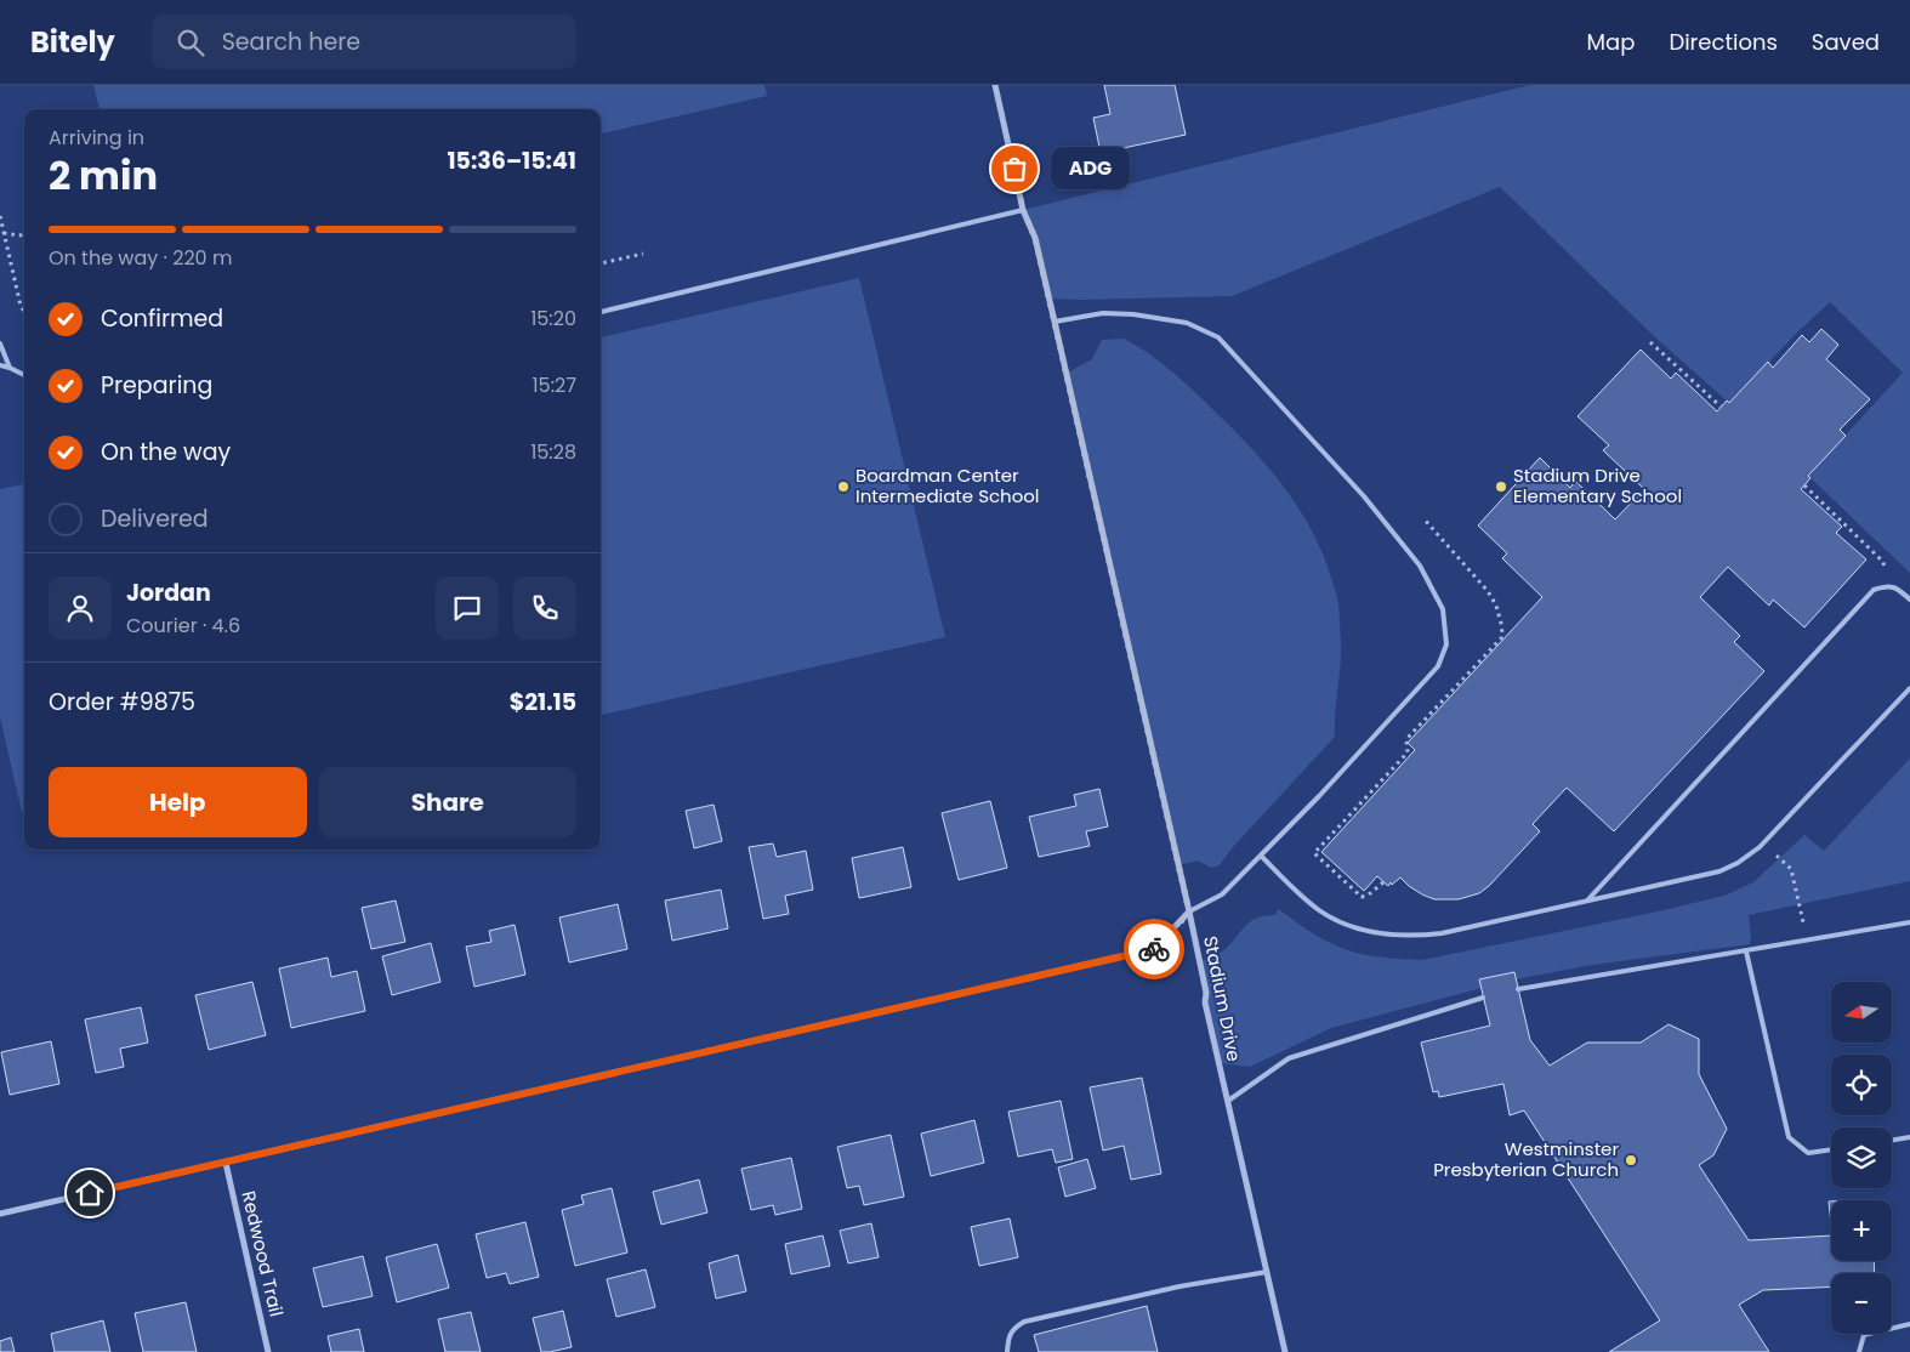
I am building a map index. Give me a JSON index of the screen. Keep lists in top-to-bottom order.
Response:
{
  "streets": {
    "street": ["Stadium Drive", "Redwood Trail"]
  },
  "places": [
    "ADG",
    "Boardman Center Intermediate School",
    "Stadium Drive Elementary School",
    "Westminster Presbyterian Church"
  ],
  "north": "left",
  "page": {
    "header": "Bitely",
    "search": "Search here",
    "nav": ["Map", "Directions", "Saved"],
    "heading": ["2 min", "Arriving in", "15:36–15:41"],
    "panel": [
      "Jordan",
      "Courier · 4.6",
      "Order #9875",
      "$21.15"
    ],
    "bubble": "ADG",
    "bar": "On the way · 220 m",
    "list": [
      ["Confirmed", "15:20"],
      ["Preparing", "15:27"],
      ["On the way", "15:28"],
      "Delivered"
    ],
    "buttons": ["Help", "Share"],
    "map_buttons": ["+", "−"]
  }
}
